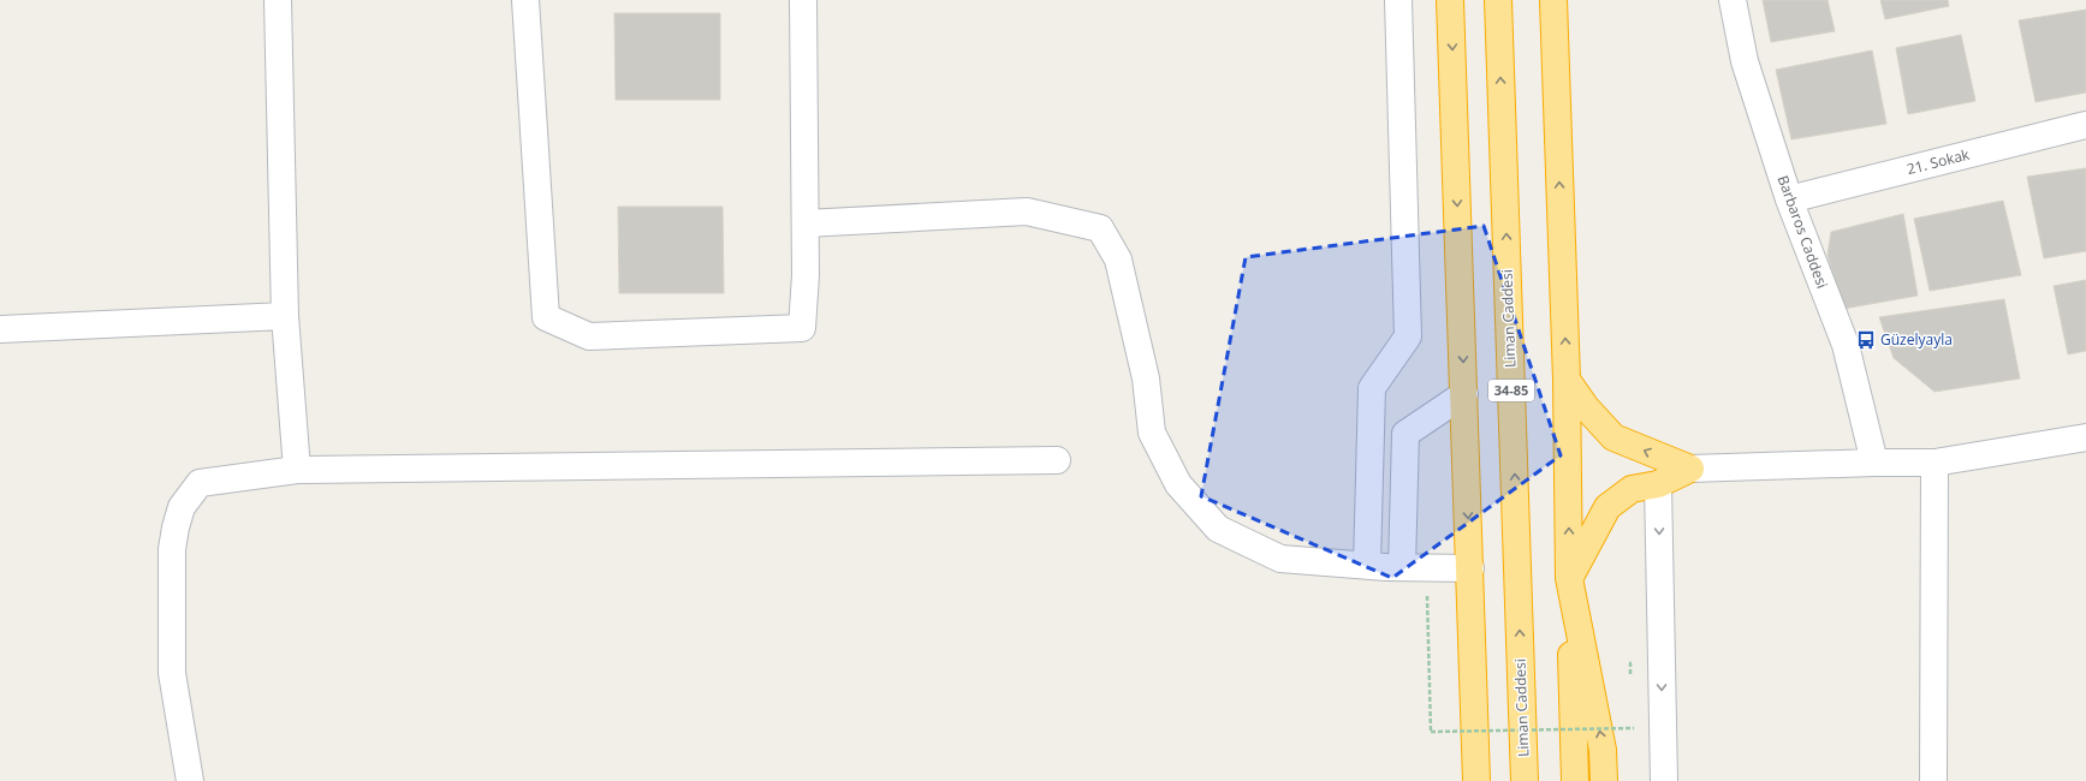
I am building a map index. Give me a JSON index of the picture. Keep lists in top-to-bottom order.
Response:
{
  "streets": {
    "highway": ["Liman Caddesi", "34-85"],
    "street": ["21. Sokak", "Barbaros Caddesi"]
  },
  "crossings": [
    ["21. Sokak", "Barbaros Caddesi"]
  ],
  "places": {
    "bus stop": ["Güzelyayla"]
  }
}
